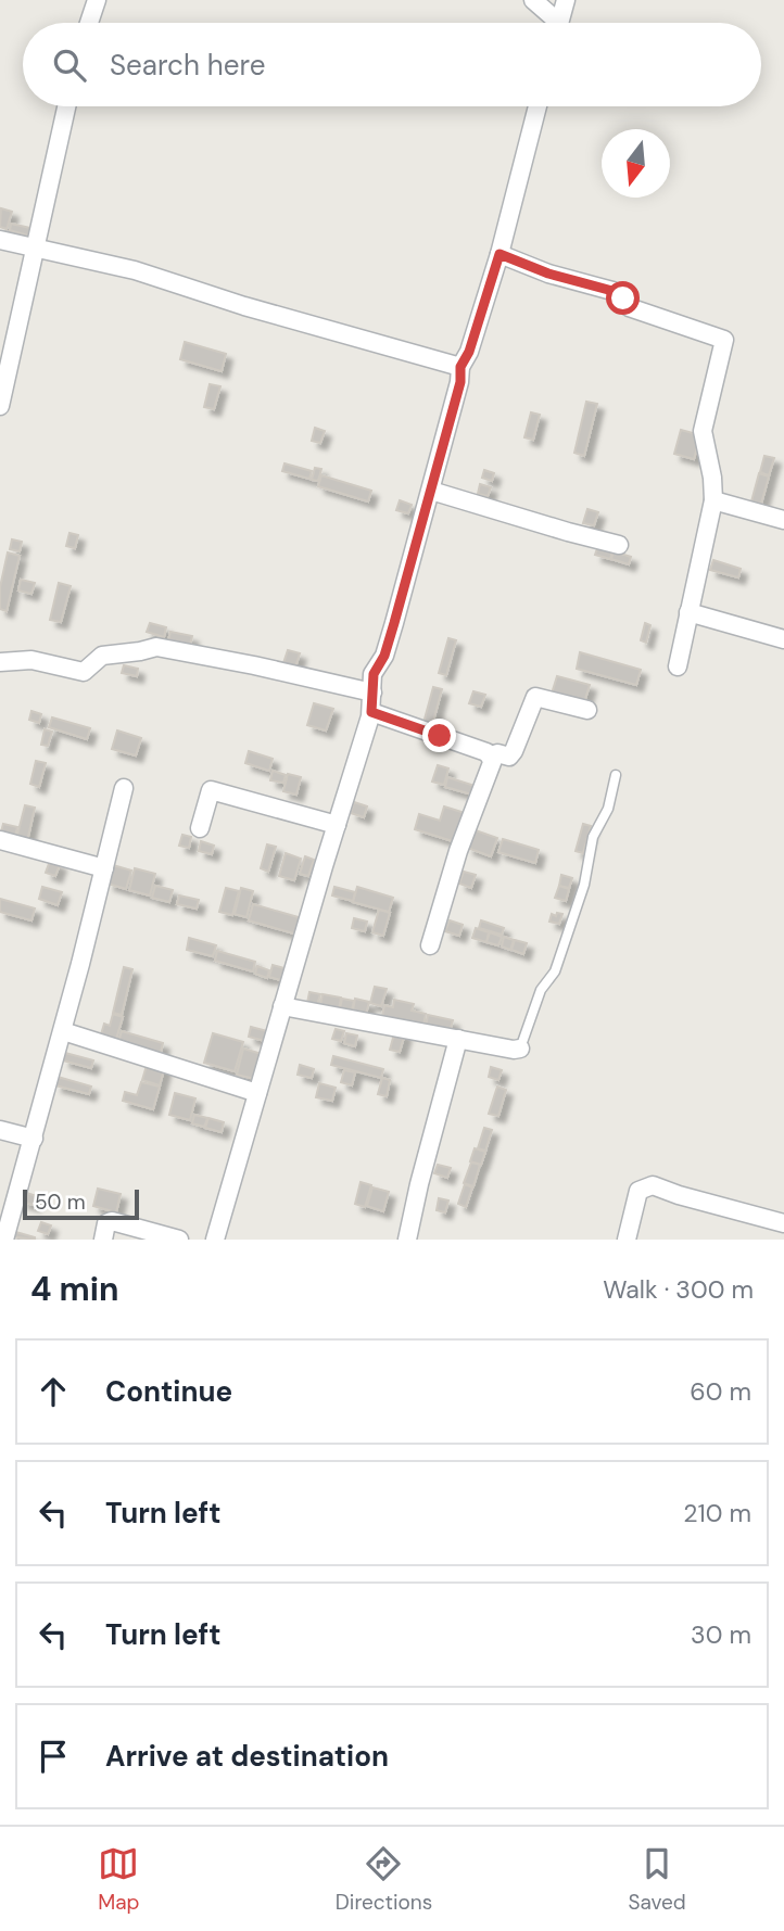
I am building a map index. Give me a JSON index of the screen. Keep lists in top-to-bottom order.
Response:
{
  "scale_bar": "50 m",
  "north": "bottom",
  "page": {
    "search": "Search here",
    "scale": "50 m",
    "heading": ["4 min", "Walk · 300 m"],
    "list": [
      ["Continue", "60 m"],
      ["Turn left", "210 m"],
      ["Turn left", "30 m"],
      "Arrive at destination"
    ],
    "nav": ["Map", "Directions", "Saved"]
  }
}
